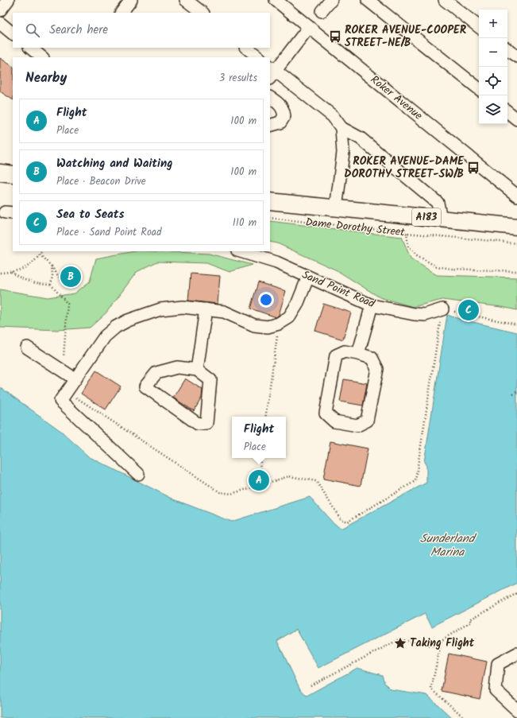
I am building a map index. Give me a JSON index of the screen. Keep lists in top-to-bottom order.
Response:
{
  "streets": {
    "main road": ["A183", "Dame Dorothy Street"],
    "street": ["Roker Avenue", "Sand Point Road"]
  },
  "crossings": [
    ["A183", "Dame Dorothy Street"]
  ],
  "water": ["Sunderland Marina"],
  "places": {
    "bus stop": ["ROKER AVENUE-COOPER STREET-NE/B", "ROKER AVENUE-DAME DOROTHY STREET-SW/B"],
    "place": ["Taking Flight"]
  },
  "page": {
    "map_buttons": ["+", "−"],
    "search": "Search here",
    "heading": ["Nearby", "3 results"],
    "list": [
      {
        "mark": "A",
        "name": "Flight",
        "note": "Place",
        "value": "100 m"
      },
      {
        "mark": "B",
        "name": "Watching and Waiting",
        "note": "Place · Beacon Drive",
        "value": "100 m"
      },
      {
        "mark": "C",
        "name": "Sea to Seats",
        "note": "Place · Sand Point Road",
        "value": "110 m"
      }
    ],
    "pins": ["B", "C", "A"],
    "popup": ["Flight", "Place"]
  }
}
